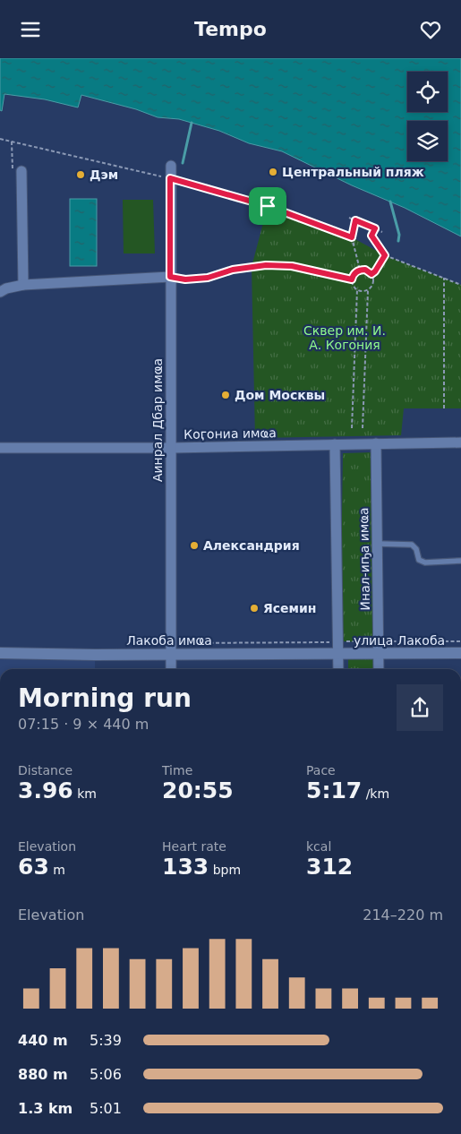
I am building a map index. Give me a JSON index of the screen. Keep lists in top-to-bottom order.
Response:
{
  "streets": {
    "main road": ["Лакоба имҩа", "улица Лакоба"],
    "street": ["Аинрал Дбар имҩа", "Коӷониа имҩа", "Инал-иҧа имҩа"]
  },
  "crossings": [
    ["Аинрал Дбар имҩа", "Коӷониа имҩа"],
    ["Аинрал Дбар имҩа", "Лакоба имҩа"],
    ["Коӷониа имҩа", "Инал-иҧа имҩа"],
    ["Инал-иҧа имҩа", "улица Лакоба"],
    ["Лакоба имҩа", "улица Лакоба"]
  ],
  "parks": ["Сквер им. И. А. Когония"],
  "places": [
    "Центральный пляж",
    "Дэм",
    "Дом Москвы",
    "Александрия",
    "Ясемин"
  ],
  "page": {
    "header": "Tempo",
    "heading": ["Morning run", "07:15 · 9 × 440 m"],
    "stats": [
      ["Distance", "3.96 km"],
      ["Time", "20:55"],
      ["Pace", "5:17 /km"],
      ["Elevation", "63 m"],
      ["Heart rate", "133 bpm"],
      ["kcal", "312"]
    ],
    "chart": ["Elevation", "214–220 m"],
    "list": [
      {
        "name": "440 m",
        "note": "5:39"
      },
      {
        "name": "880 m",
        "note": "5:06"
      },
      {
        "name": "1.3 km",
        "note": "5:01"
      }
    ]
  }
}
